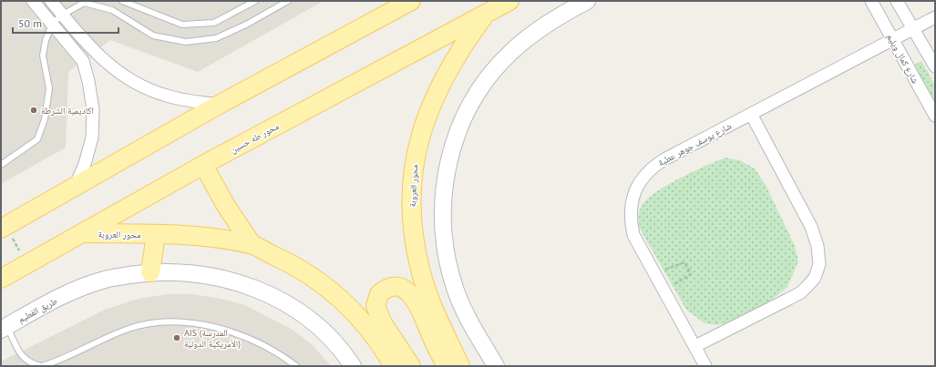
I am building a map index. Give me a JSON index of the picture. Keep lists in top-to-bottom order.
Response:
{
  "streets": {
    "main road": ["محور طه حسين", "محور العروبة"],
    "street": ["شارع كمال ويليم", "شارع يوسف جوهر عطية", "طريق الفطيم"]
  },
  "crossings": [
    ["شارع كمال ويليم", "شارع يوسف جوهر عطية"],
    ["محور طه حسين", "محور العروبة"]
  ],
  "places": ["اكاديمية الشرطة", "AIS (المدرسة الأمريكية الدولية)"],
  "scale_bar": "50 m"
}
